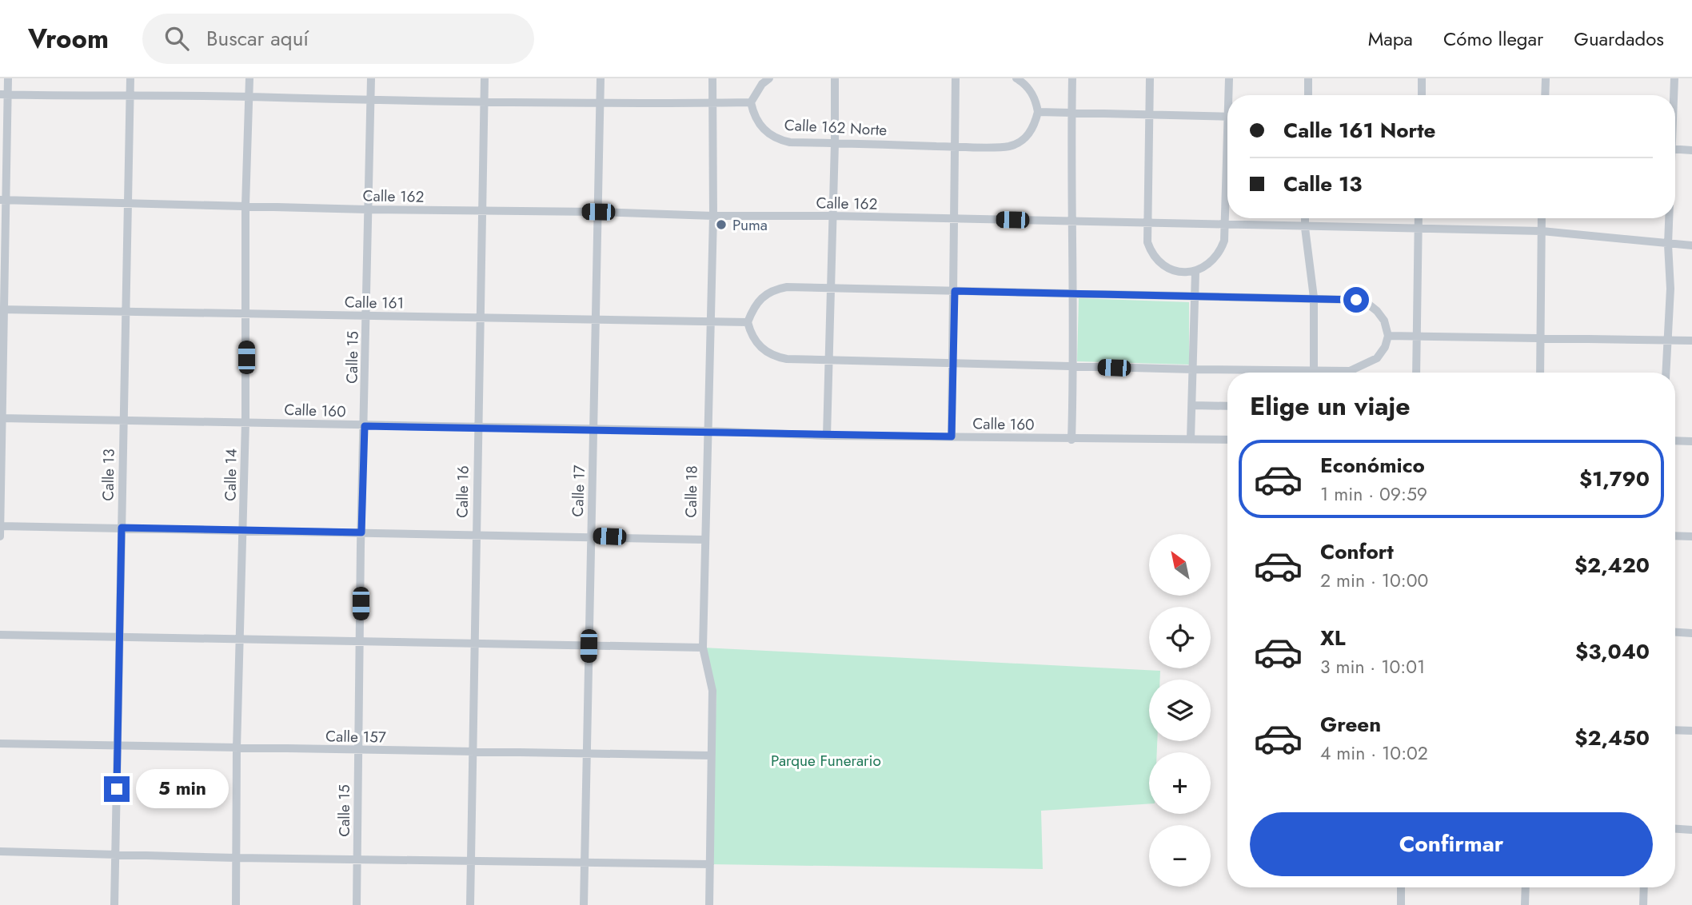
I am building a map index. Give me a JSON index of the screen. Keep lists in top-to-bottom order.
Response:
{
  "streets": {
    "street": [
      "Calle 162 Norte",
      "Calle 162",
      "Calle 161",
      "Calle 15",
      "Calle 160",
      "Calle 13",
      "Calle 14",
      "Calle 17",
      "Calle 16",
      "Calle 18",
      "Calle 157"
    ]
  },
  "crossings": [
    ["Calle 162", "Calle 15"],
    ["Calle 162", "Calle 13"],
    ["Calle 162", "Calle 14"],
    ["Calle 162", "Calle 17"],
    ["Calle 162", "Calle 16"],
    ["Calle 162", "Calle 18"],
    ["Calle 161", "Calle 15"],
    ["Calle 161", "Calle 13"],
    ["Calle 161", "Calle 14"],
    ["Calle 161", "Calle 17"],
    ["Calle 161", "Calle 16"],
    ["Calle 161", "Calle 18"],
    ["Calle 15", "Calle 160"],
    ["Calle 15", "Calle 157"],
    ["Calle 160", "Calle 13"],
    ["Calle 160", "Calle 14"],
    ["Calle 160", "Calle 17"],
    ["Calle 160", "Calle 16"],
    ["Calle 160", "Calle 18"],
    ["Calle 13", "Calle 157"],
    ["Calle 14", "Calle 157"],
    ["Calle 17", "Calle 157"],
    ["Calle 16", "Calle 157"],
    ["Calle 18", "Calle 157"]
  ],
  "parks": ["Parque Funerario"],
  "places": ["Puma"],
  "north": "top left",
  "page": {
    "header": "Vroom",
    "search": "Buscar aquí",
    "nav": ["Mapa", "Cómo llegar", "Guardados"],
    "banner": ["Calle 161 Norte", "Calle 13"],
    "heading": "Elige un viaje",
    "list": [
      {
        "name": "Económico",
        "note": "1 min · 09:59",
        "value": "$1,790"
      },
      {
        "name": "Confort",
        "note": "2 min · 10:00",
        "value": "$2,420"
      },
      {
        "name": "XL",
        "note": "3 min · 10:01",
        "value": "$3,040"
      },
      {
        "name": "Green",
        "note": "4 min · 10:02",
        "value": "$2,450"
      }
    ],
    "map_buttons": ["+", "−"],
    "bubble": "5 min",
    "buttons": "Confirmar"
  }
}
